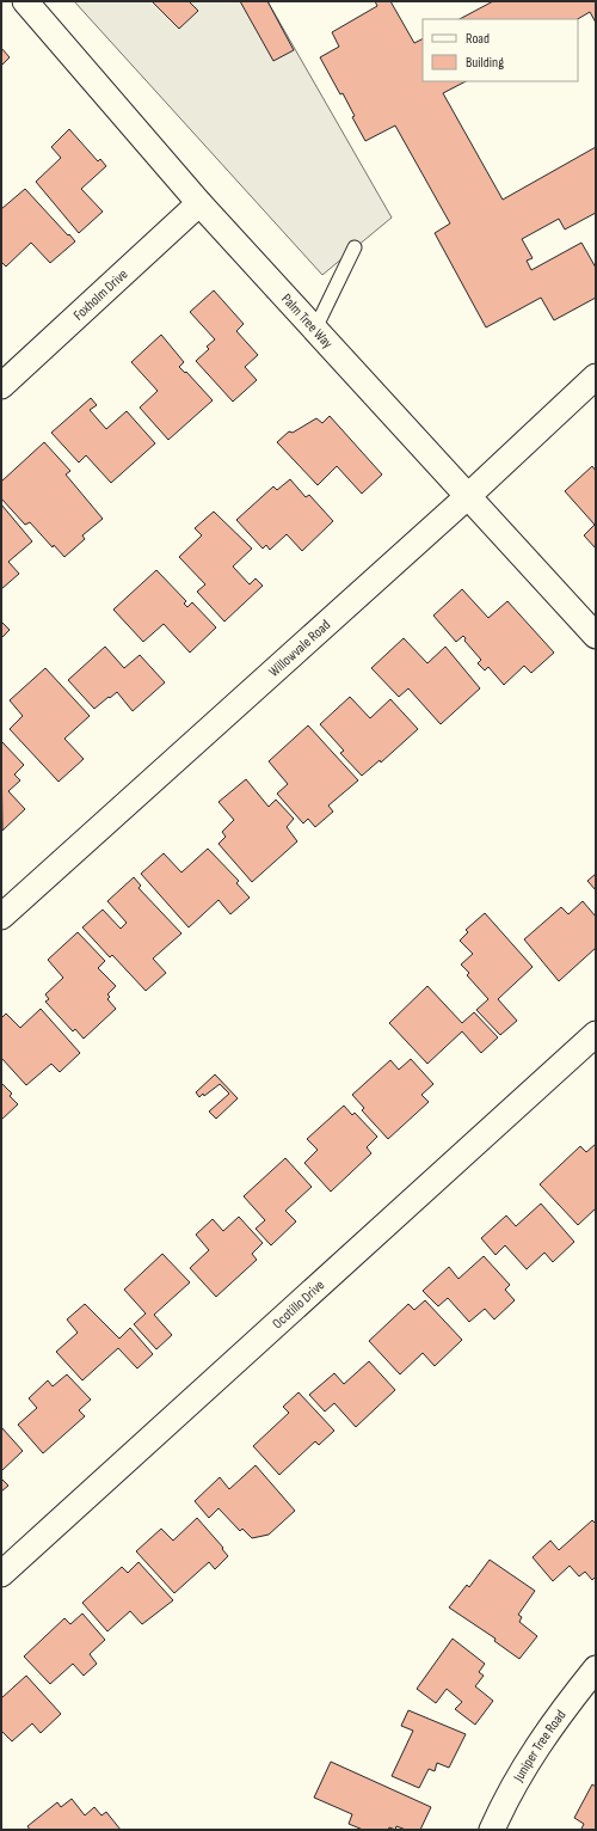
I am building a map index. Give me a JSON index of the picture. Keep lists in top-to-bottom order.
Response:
{
  "streets": {
    "street": [
      "Foxholm Drive",
      "Palm Tree Way",
      "Willowvale Road",
      "Ocotillo Drive",
      "Juniper Tree Road"
    ]
  },
  "crossings": [
    ["Foxholm Drive", "Palm Tree Way"],
    ["Palm Tree Way", "Willowvale Road"]
  ],
  "legend": ["Road", "Building"]
}
